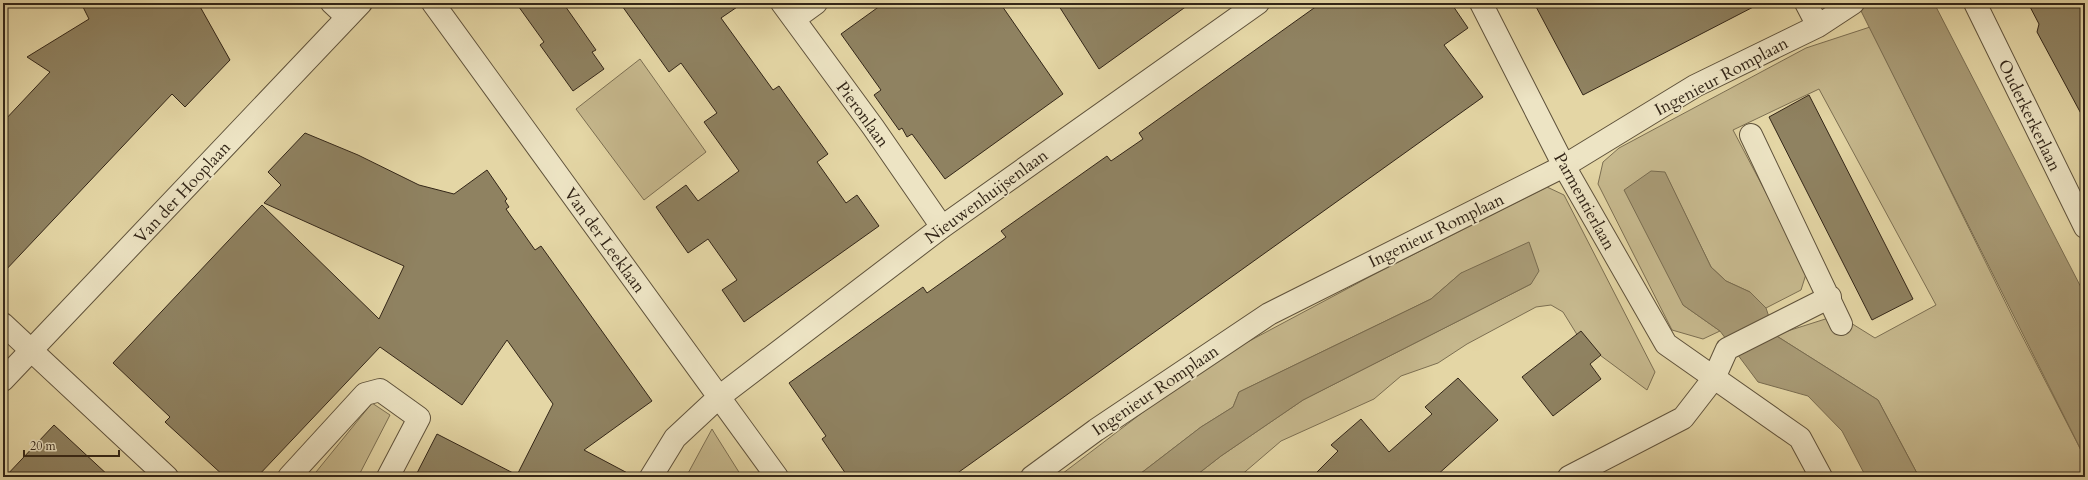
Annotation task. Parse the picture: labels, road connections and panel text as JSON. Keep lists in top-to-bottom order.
{
  "streets": {
    "street": [
      "Ingenieur Romplaan",
      "Pieronlaan",
      "Ouderkerkerlaan",
      "Van der Hooplaan",
      "Nieuwenhuijsenlaan",
      "Parmentierlaan",
      "Van der Leeklaan"
    ]
  },
  "crossings": [
    ["Ingenieur Romplaan", "Parmentierlaan"],
    ["Pieronlaan", "Nieuwenhuijsenlaan"],
    ["Nieuwenhuijsenlaan", "Van der Leeklaan"]
  ],
  "scale_bar": "20 m"
}
